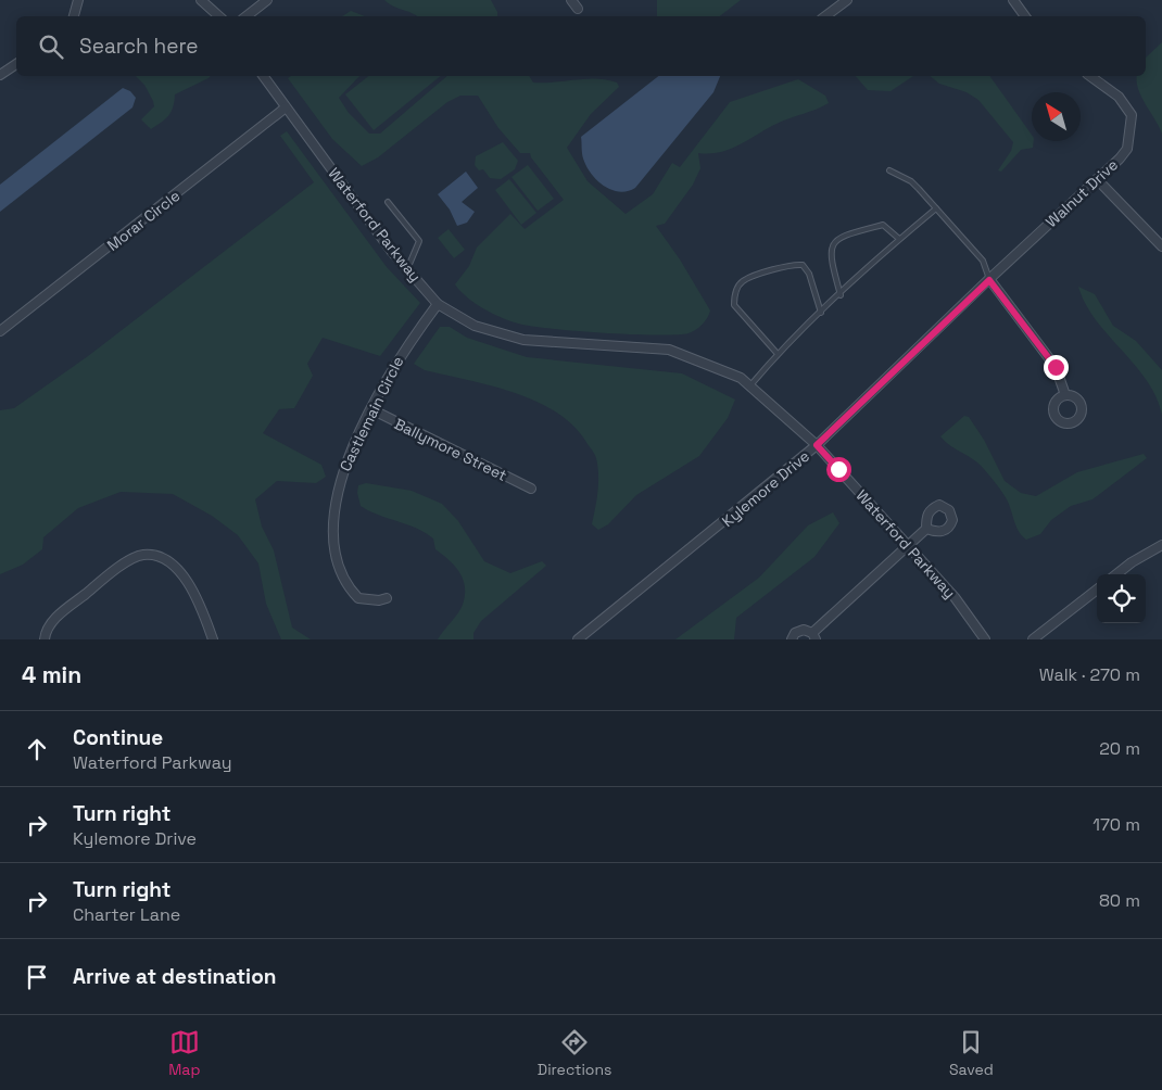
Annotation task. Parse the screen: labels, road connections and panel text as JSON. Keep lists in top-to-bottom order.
{
  "streets": {
    "street": [
      "Walnut Drive",
      "Morar Circle",
      "Waterford Parkway",
      "Castlemain Circle",
      "Ballymore Street",
      "Kylemore Drive"
    ]
  },
  "crossings": [
    ["Walnut Drive", "Kylemore Drive"],
    ["Morar Circle", "Waterford Parkway"],
    ["Waterford Parkway", "Castlemain Circle"],
    ["Waterford Parkway", "Kylemore Drive"],
    ["Castlemain Circle", "Ballymore Street"]
  ],
  "north": "top left",
  "page": {
    "search": "Search here",
    "heading": ["4 min", "Walk · 270 m"],
    "list": [
      ["Continue", "Waterford Parkway", "20 m"],
      ["Turn right", "Kylemore Drive", "170 m"],
      ["Turn right", "Charter Lane", "80 m"],
      "Arrive at destination"
    ],
    "nav": ["Map", "Directions", "Saved"]
  }
}
